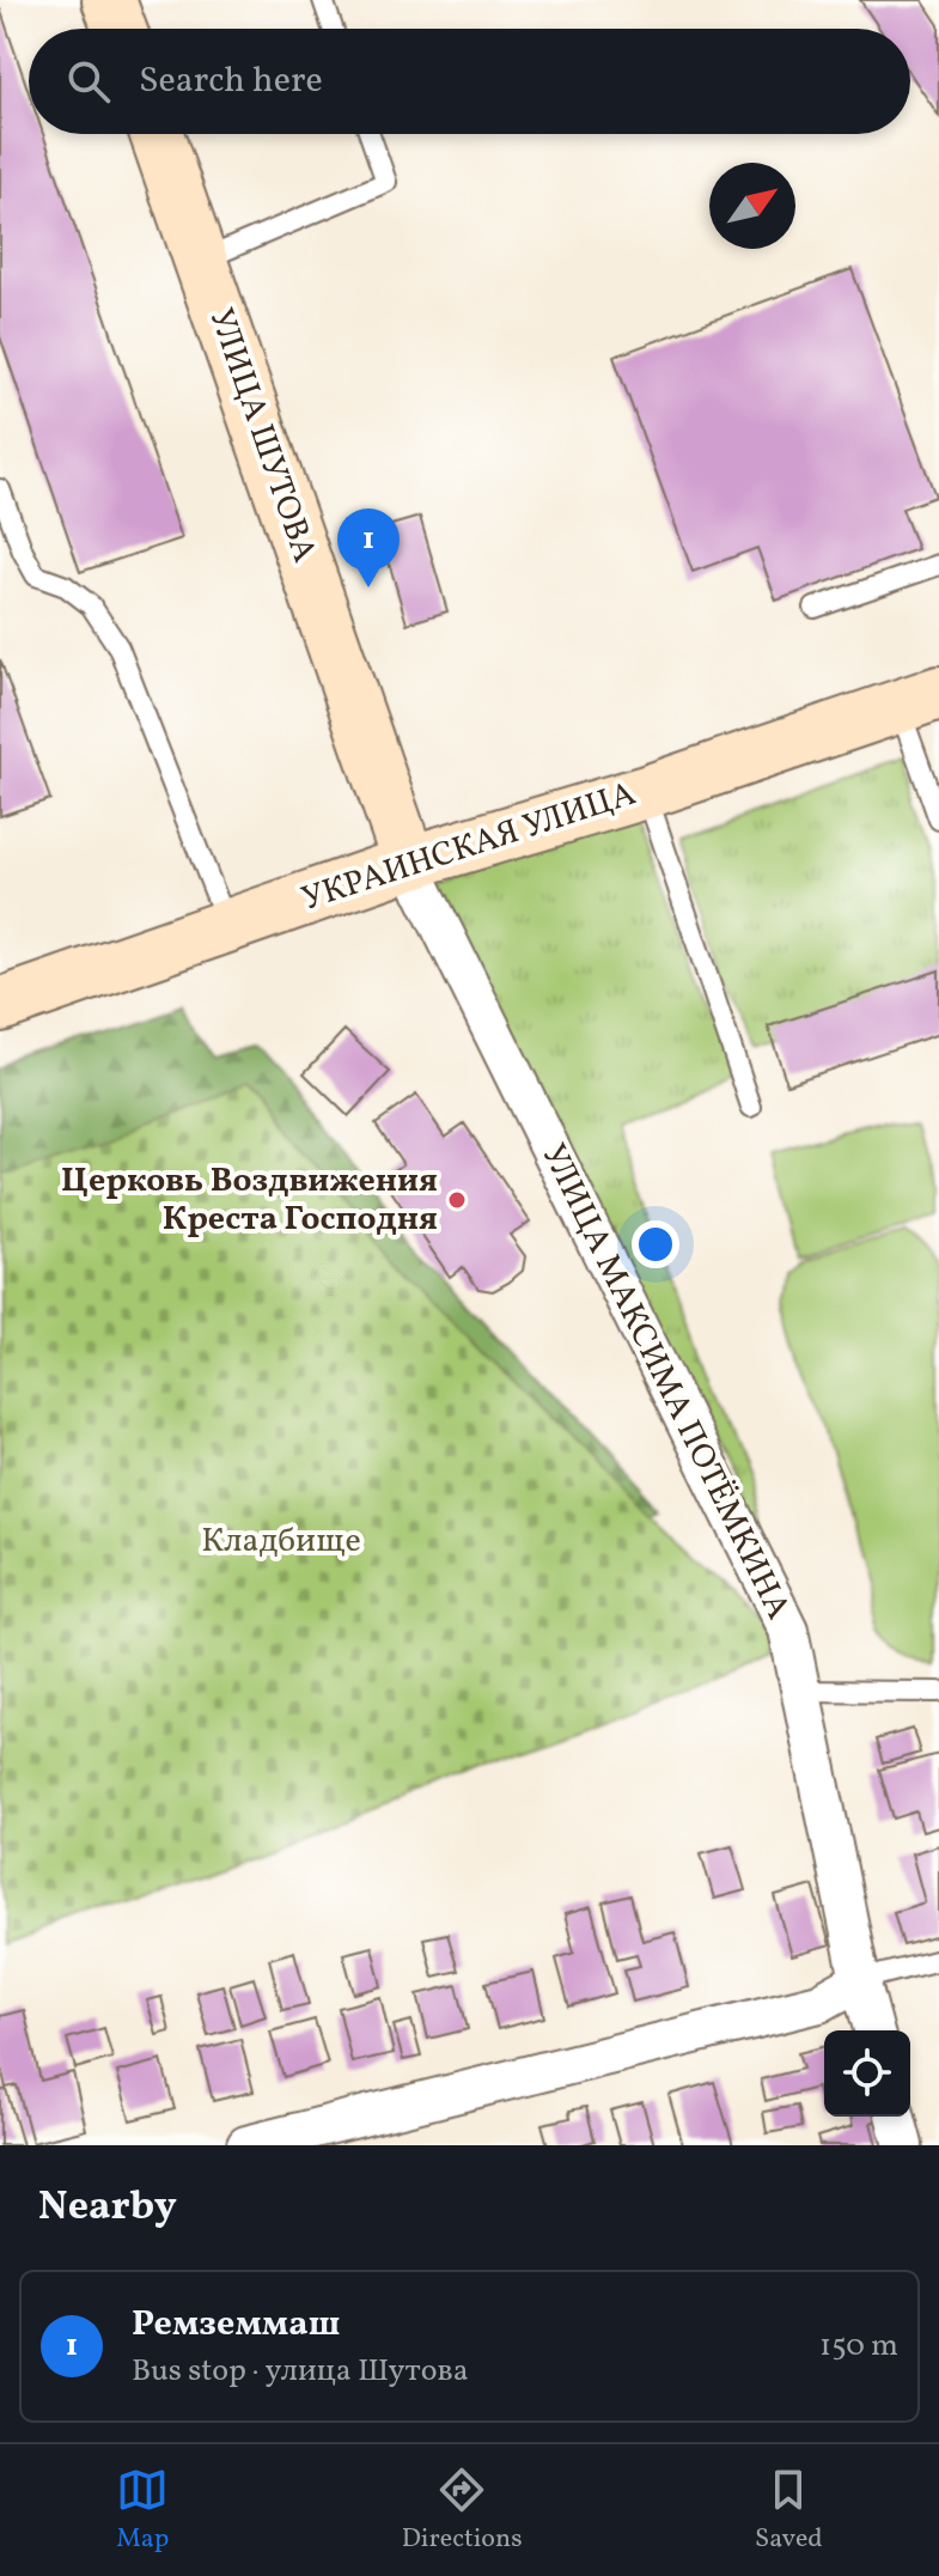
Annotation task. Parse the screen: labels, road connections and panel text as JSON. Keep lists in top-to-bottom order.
{
  "streets": {
    "street": ["УЛИЦА ШУТОВА", "УКРАИНСКАЯ УЛИЦА", "УЛИЦА МАКСИМА ПОТЁМКИНА"]
  },
  "crossings": [
    ["УЛИЦА ШУТОВА", "УКРАИНСКАЯ УЛИЦА"],
    ["УЛИЦА ШУТОВА", "УЛИЦА МАКСИМА ПОТЁМКИНА"],
    ["УКРАИНСКАЯ УЛИЦА", "УЛИЦА МАКСИМА ПОТЁМКИНА"]
  ],
  "parks": ["Кладбище"],
  "places": ["Церковь Воздвижения Креста Господня"],
  "north": "top right",
  "page": {
    "search": "Search here",
    "pins": "1",
    "heading": "Nearby",
    "list": [
      {
        "mark": "1",
        "name": "Ремземмаш",
        "note": "Bus stop · улица Шутова",
        "value": "150 m"
      }
    ],
    "nav": ["Map", "Directions", "Saved"]
  }
}
